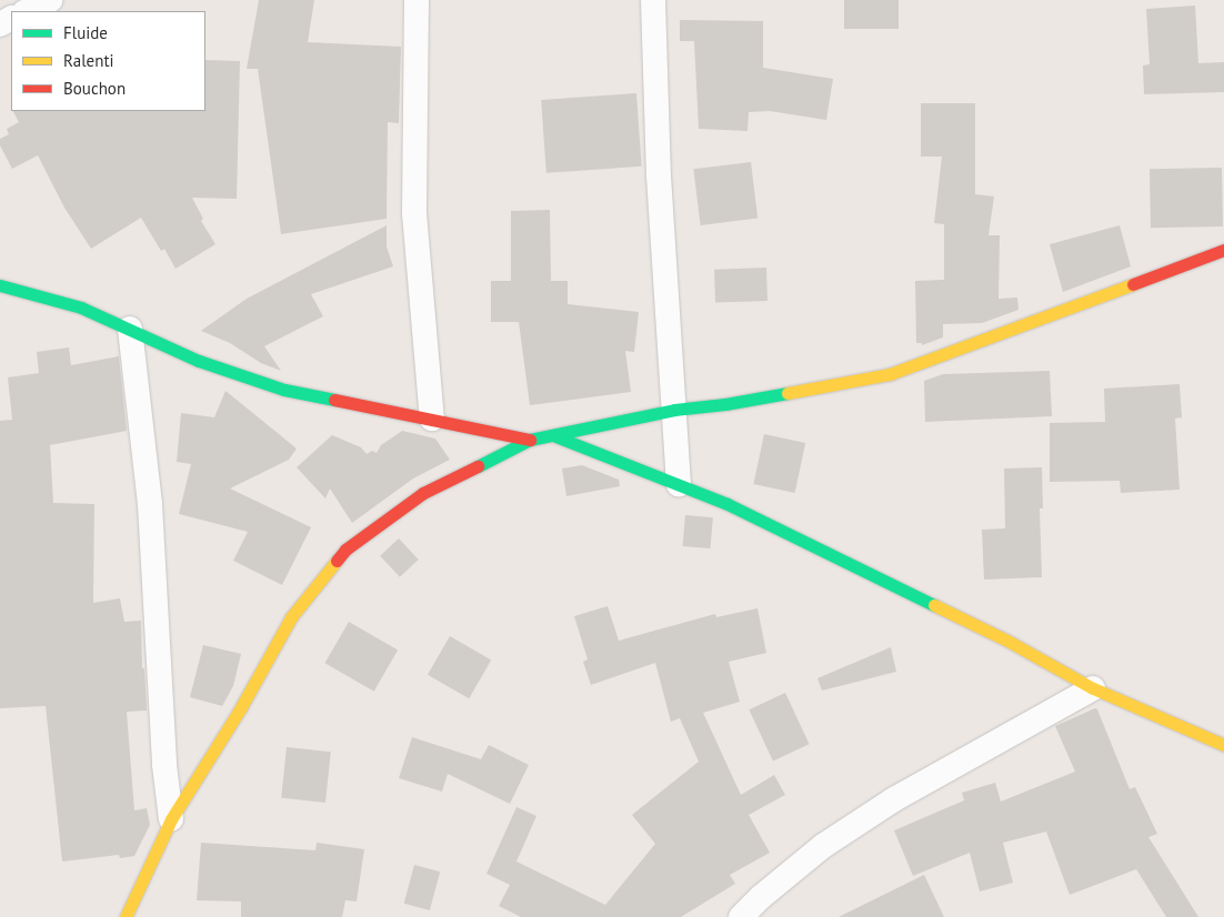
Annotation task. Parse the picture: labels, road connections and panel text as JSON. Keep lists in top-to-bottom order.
{
  "legend": ["Fluide", "Ralenti", "Bouchon"]
}
